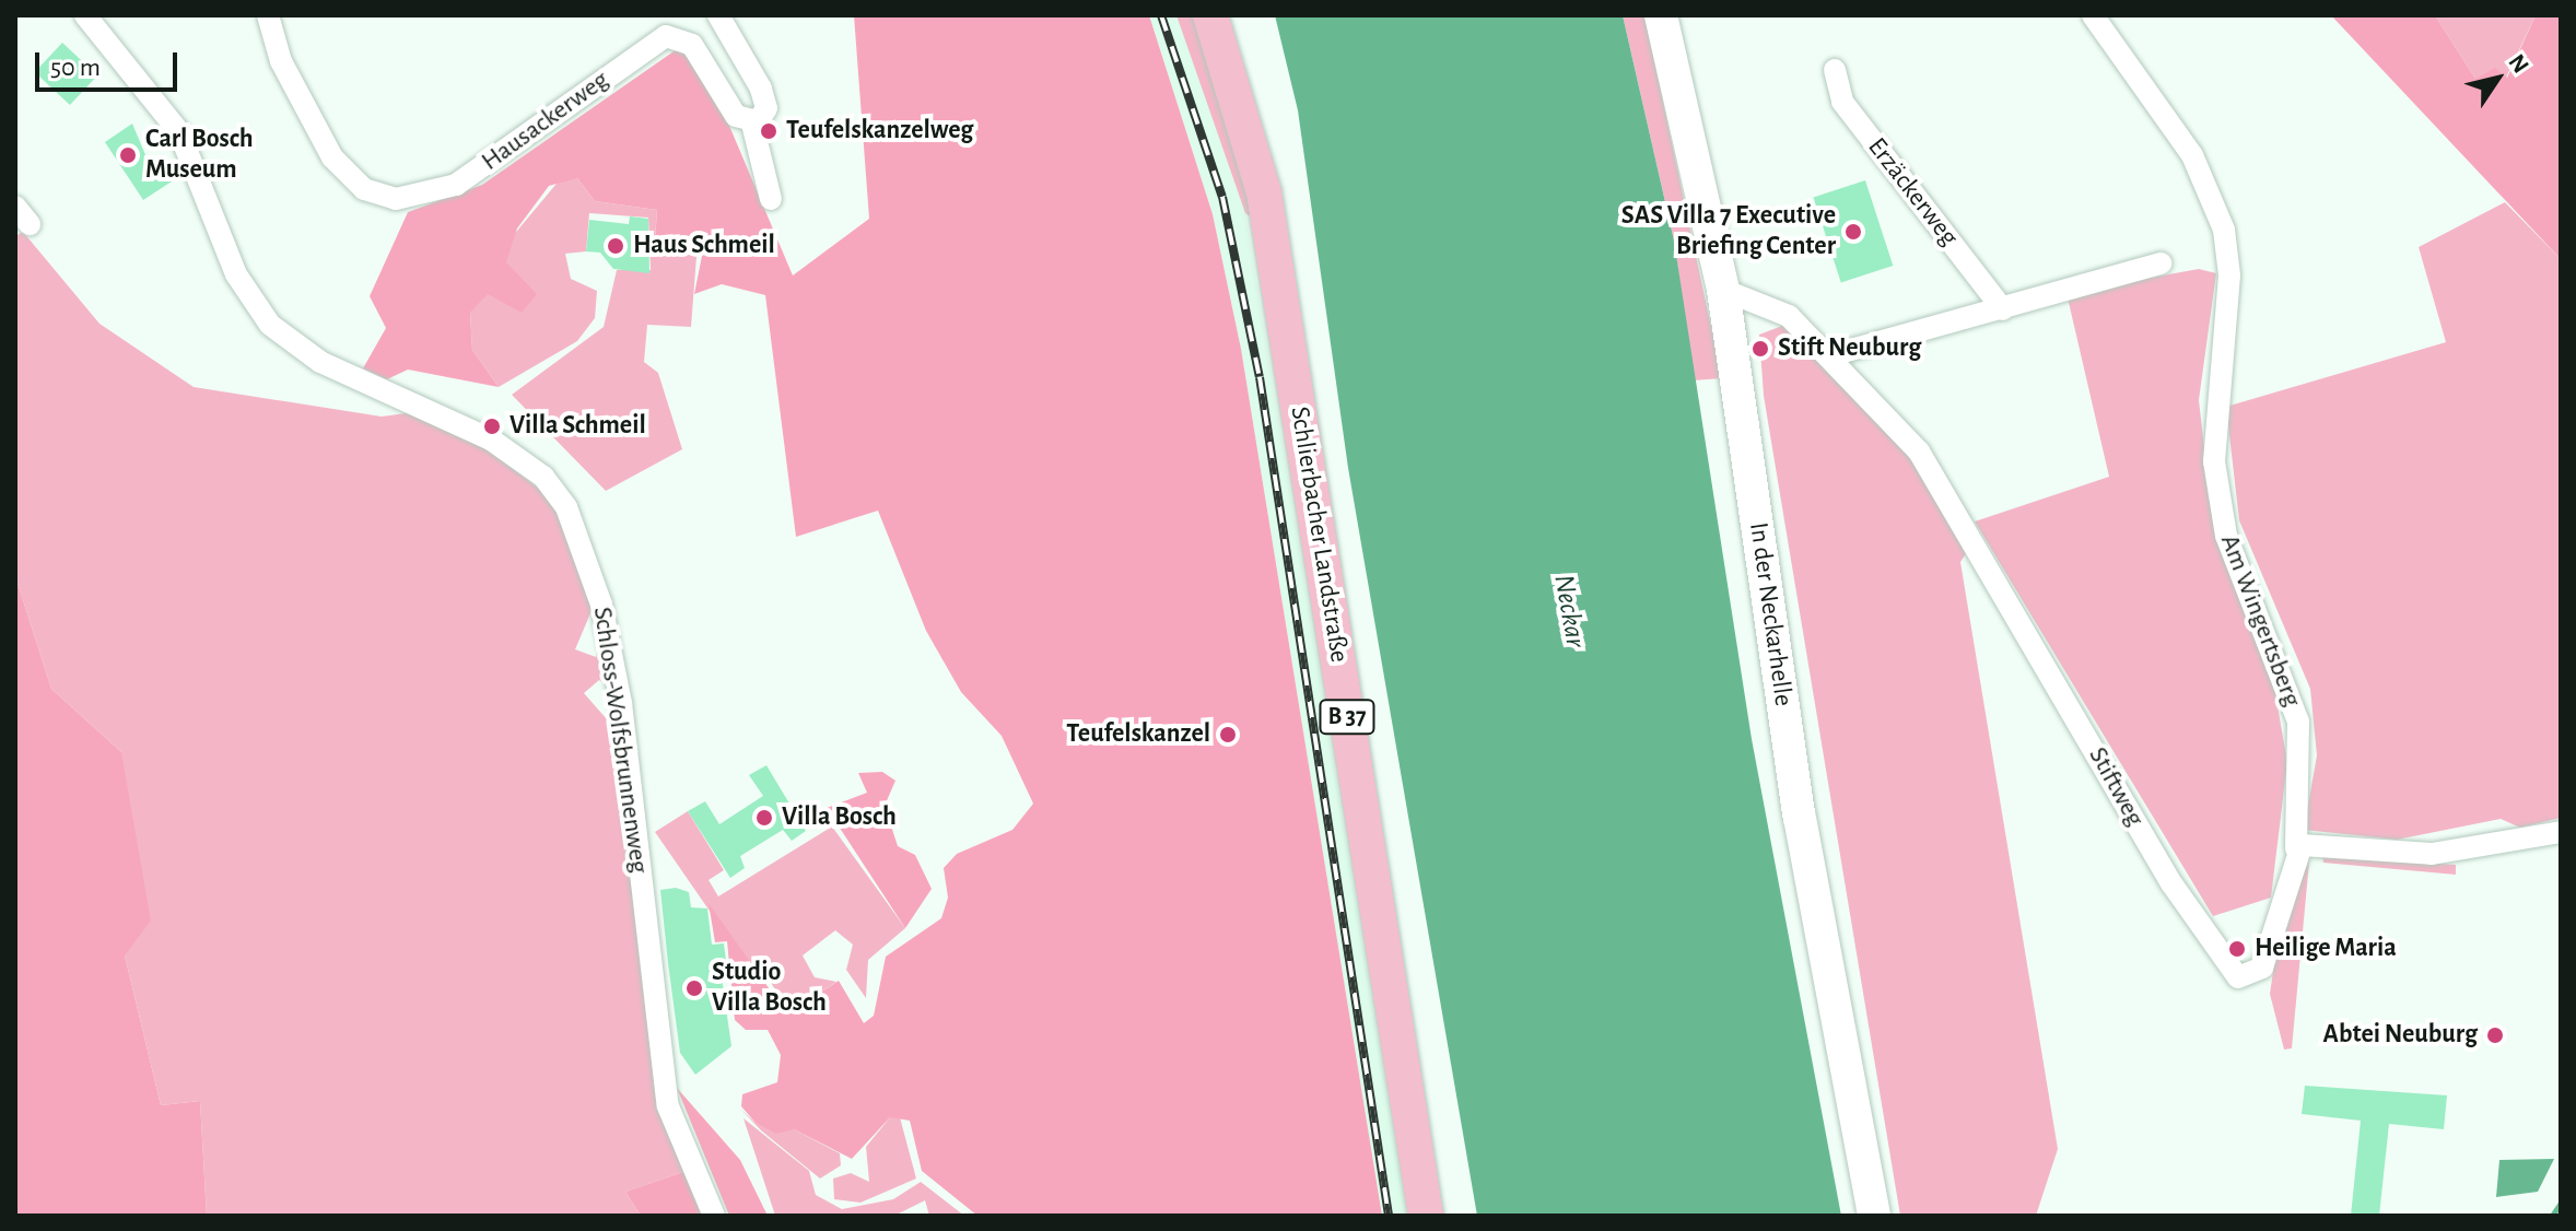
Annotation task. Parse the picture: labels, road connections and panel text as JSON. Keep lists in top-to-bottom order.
{
  "streets": {
    "main road": ["Schlierbacher Landstraße", "In der Neckarhelle", "B 37"],
    "street": [
      "Hausackerweg",
      "Erzäckerweg",
      "Am Wingertsberg",
      "Schloss-Wolfsbrunnenweg",
      "Stiftweg"
    ]
  },
  "crossings": [
    ["In der Neckarhelle", "Stiftweg"],
    ["Am Wingertsberg", "Stiftweg"]
  ],
  "water": ["Neckar"],
  "places": [
    "Teufelskanzelweg",
    "Carl Bosch Museum",
    "SAS Villa 7 Executive Briefing Center",
    "Haus Schmeil",
    "Stift Neuburg",
    "Villa Schmeil",
    "Teufelskanzel",
    "Villa Bosch",
    "Heilige Maria",
    "Studio Villa Bosch",
    "Abtei Neuburg"
  ],
  "scale_bar": "50 m",
  "north": "top right"
}
